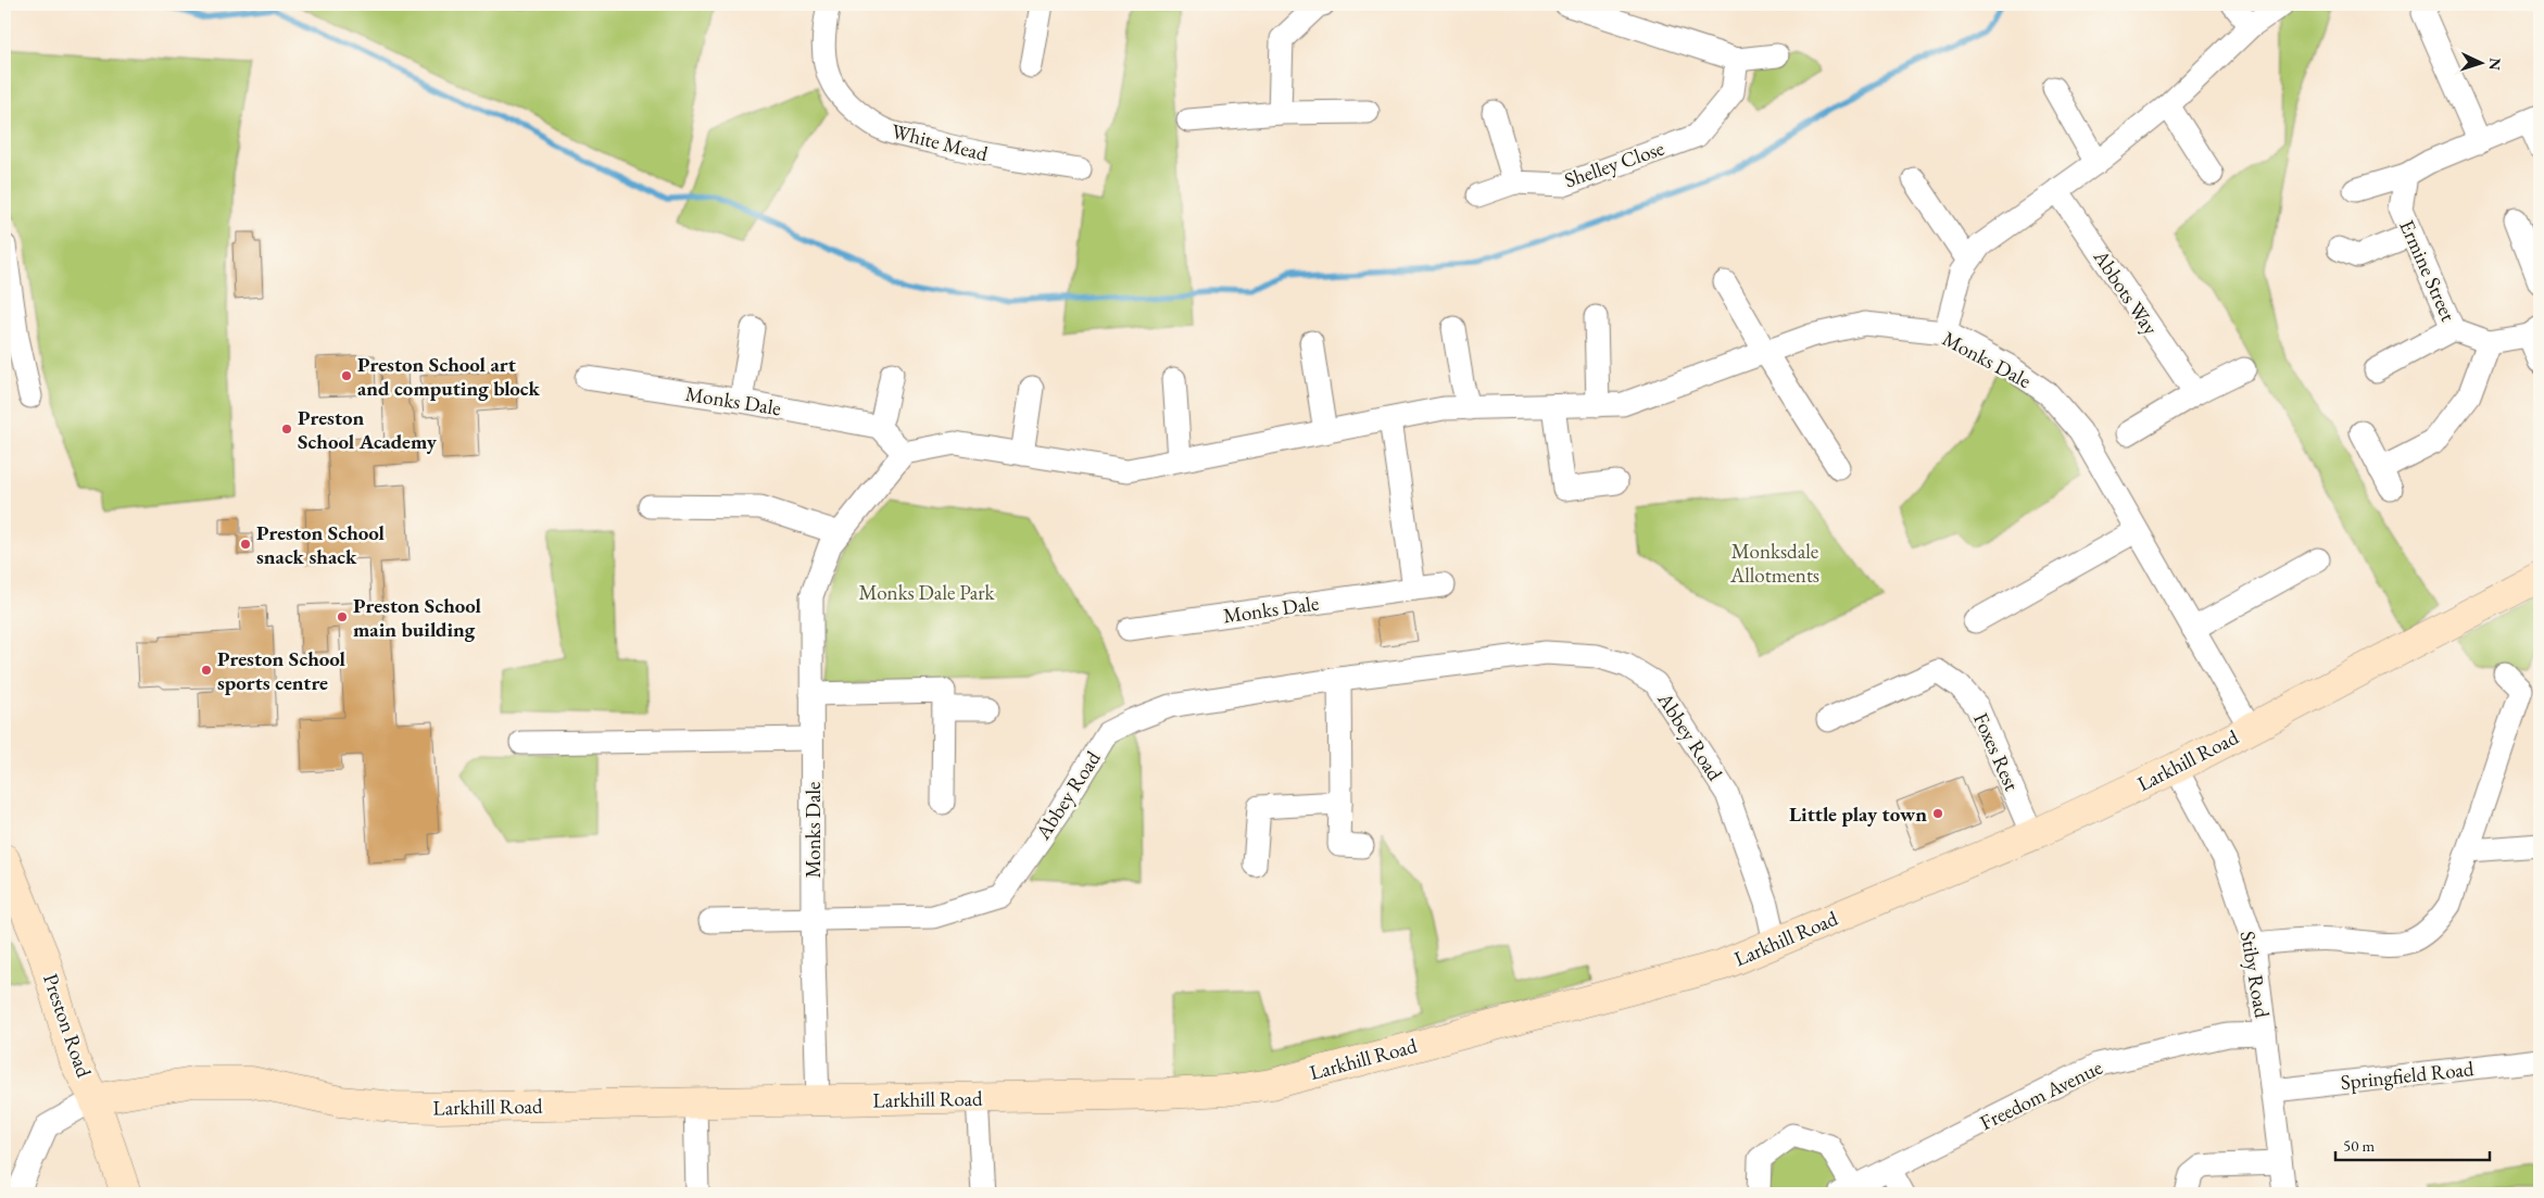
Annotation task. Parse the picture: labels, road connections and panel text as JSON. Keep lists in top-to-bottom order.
{
  "streets": {
    "street": [
      "White Mead",
      "Shelley Close",
      "Ermine Street",
      "Abbots Way",
      "Monks Dale",
      "Abbey Road",
      "Foxes Rest",
      "Larkhill Road",
      "Stiby Road",
      "Preston Road",
      "Springfield Road",
      "Freedom Avenue"
    ]
  },
  "crossings": [
    ["Monks Dale", "Abbey Road"],
    ["Monks Dale", "Larkhill Road"],
    ["Abbey Road", "Larkhill Road"],
    ["Foxes Rest", "Larkhill Road"],
    ["Larkhill Road", "Stiby Road"],
    ["Larkhill Road", "Preston Road"],
    ["Stiby Road", "Springfield Road"],
    ["Stiby Road", "Freedom Avenue"]
  ],
  "parks": ["Monksdale Allotments", "Monks Dale Park"],
  "places": [
    "Preston School art and computing block",
    "Preston School Academy",
    "Preston School snack shack",
    "Preston School main building",
    "Preston School sports centre",
    "Little play town"
  ],
  "scale_bar": "50 m",
  "north": "right"
}
